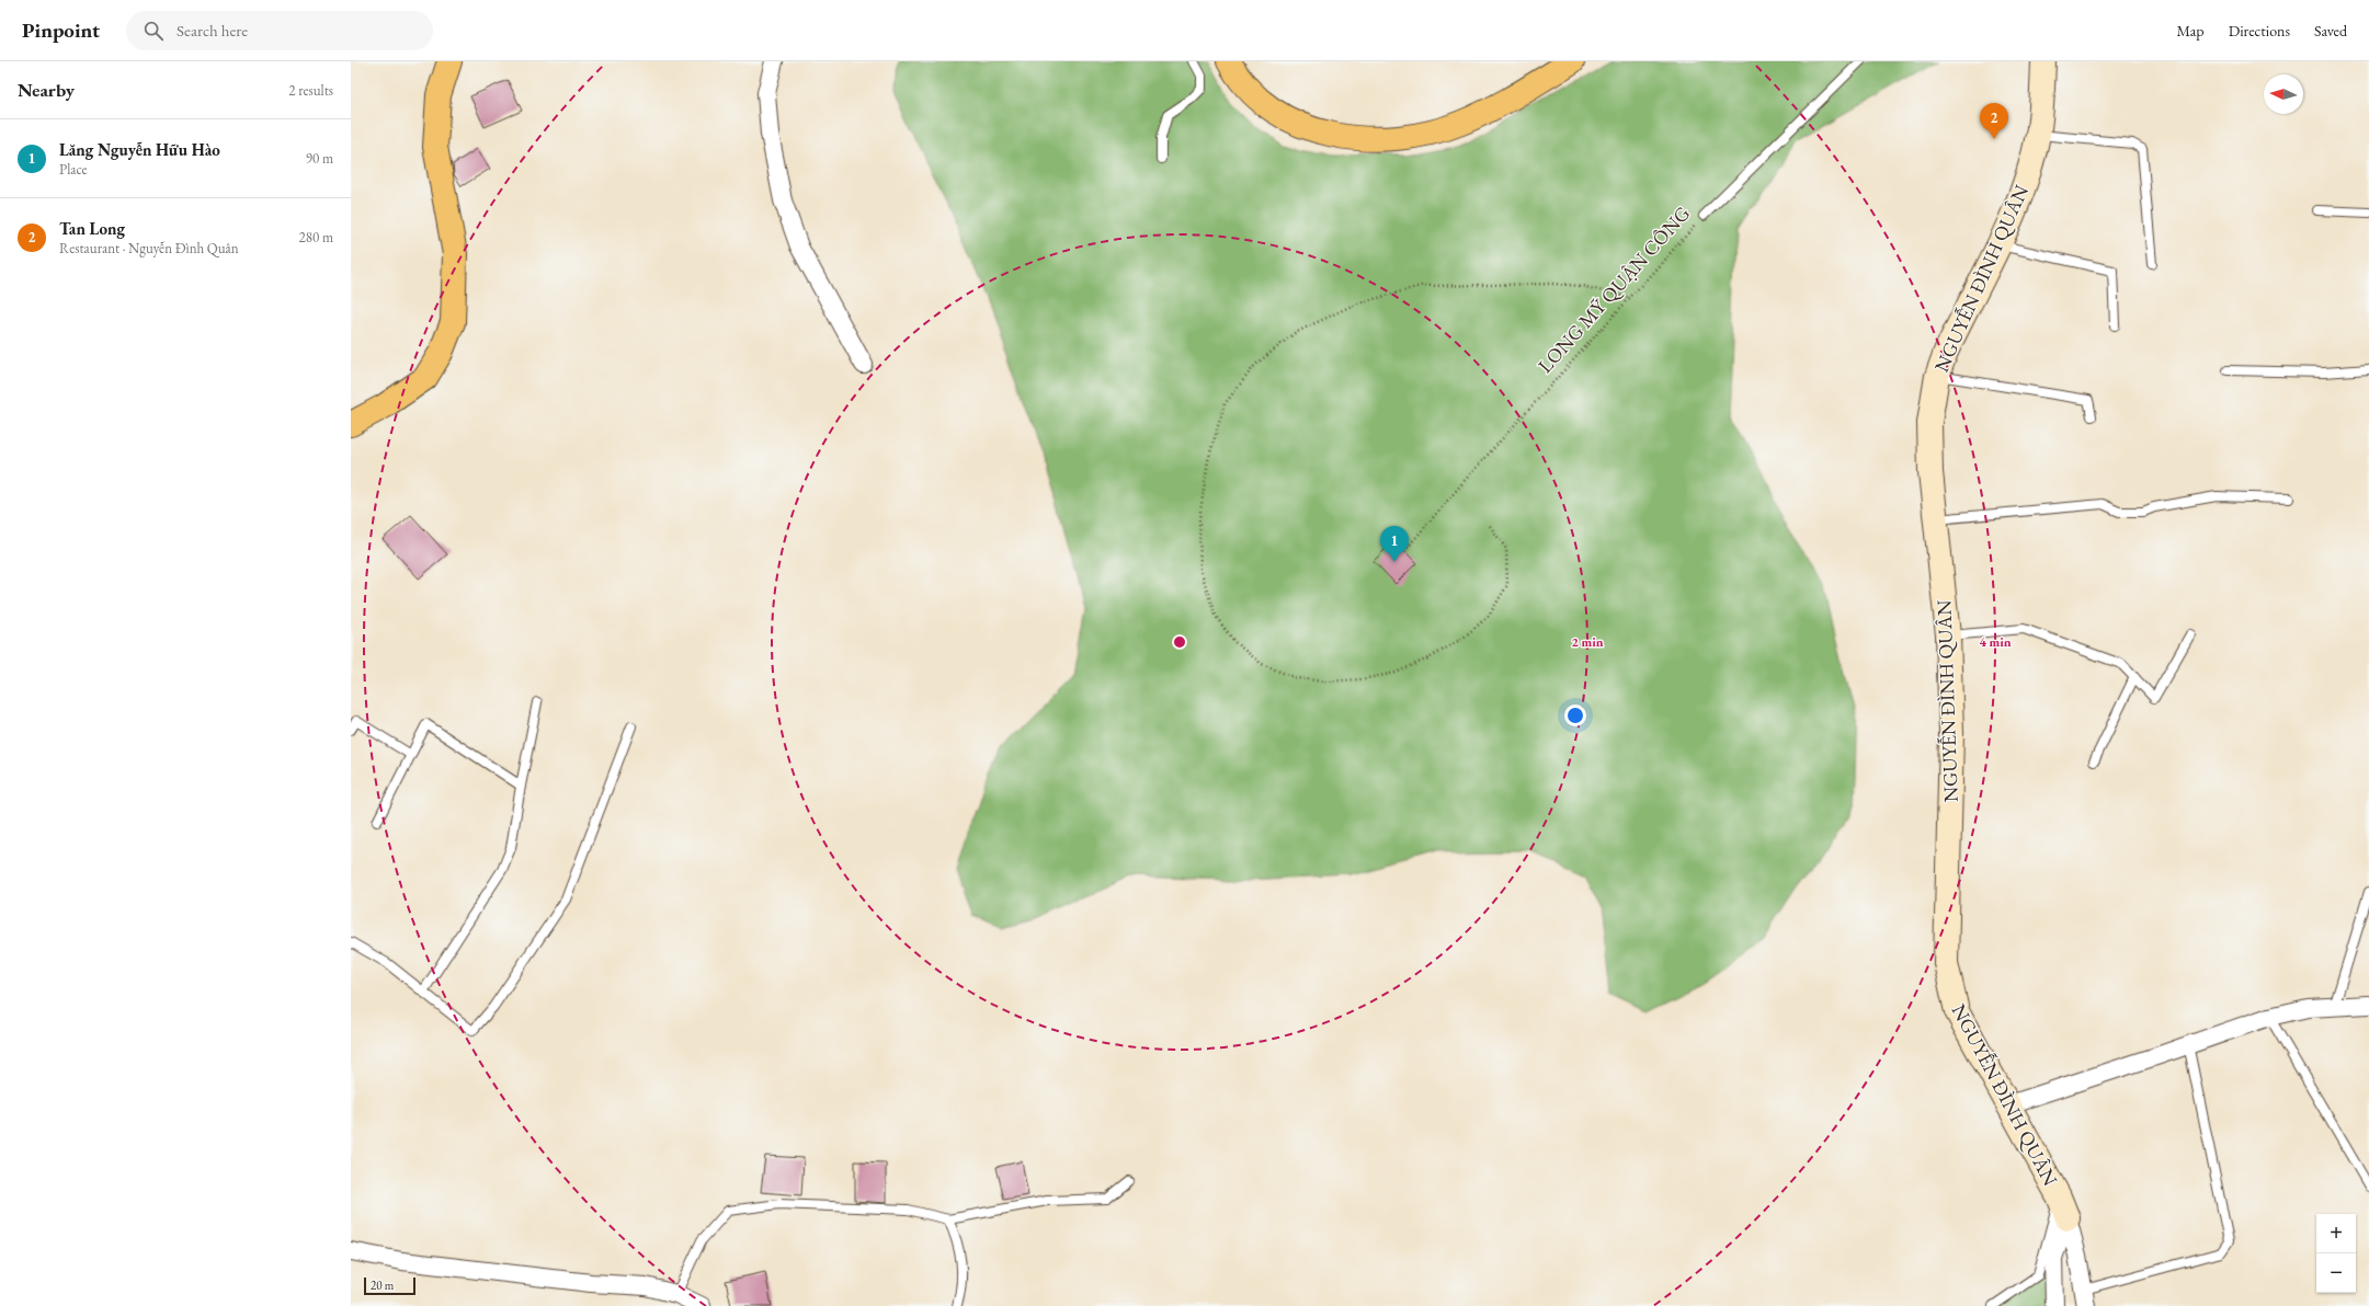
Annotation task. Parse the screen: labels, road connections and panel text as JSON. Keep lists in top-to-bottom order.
{
  "streets": {
    "street": ["NGUYỄN ĐÌNH QUÂN"],
    "lane": ["LONG MỸ QUẬN CÔNG"]
  },
  "scale_bar": "20 m",
  "north": "left",
  "page": {
    "header": "Pinpoint",
    "search": "Search here",
    "nav": ["Map", "Directions", "Saved"],
    "heading": ["Nearby", "2 results"],
    "pins": ["2", "1"],
    "list": [
      {
        "mark": "1",
        "name": "Lăng Nguyễn Hữu Hào",
        "note": "Place",
        "value": "90 m"
      },
      {
        "mark": "2",
        "name": "Tan Long",
        "note": "Restaurant · Nguyễn Đình Quân",
        "value": "280 m"
      }
    ],
    "map_buttons": ["+", "−"],
    "scale": "20 m"
  },
  "rings": ["2 min", "4 min"]
}
